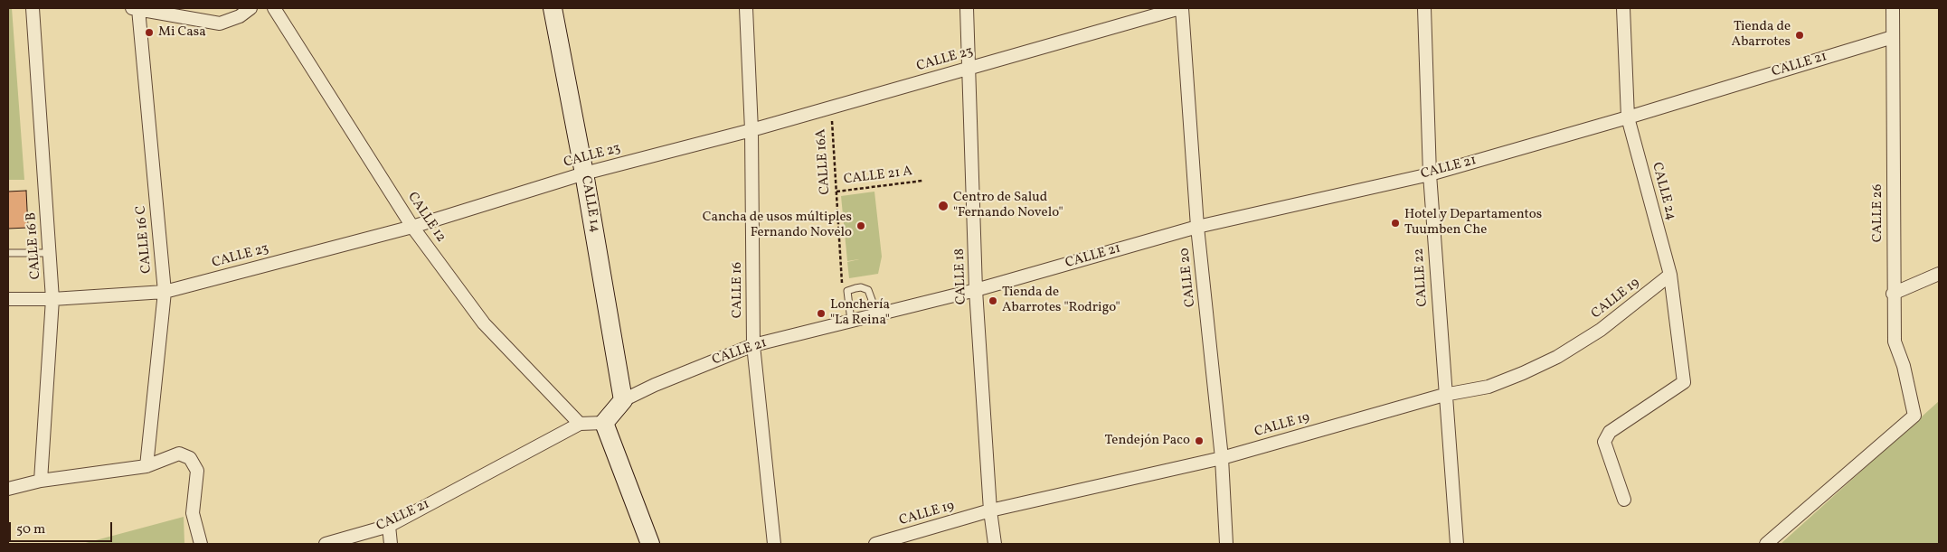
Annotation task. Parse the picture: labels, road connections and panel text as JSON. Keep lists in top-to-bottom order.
{
  "streets": {
    "street": [
      "CALLE 23",
      "CALLE 21",
      "CALLE 24",
      "CALLE 14",
      "CALLE 26",
      "CALLE 12",
      "CALLE 16 C",
      "CALLE 16 B",
      "CALLE 18",
      "CALLE 20",
      "CALLE 22",
      "CALLE 16",
      "CALLE 19"
    ],
    "path": ["CALLE 16A", "CALLE 21 A"]
  },
  "crossings": [
    ["CALLE 23", "CALLE 16A"],
    ["CALLE 23", "CALLE 14"],
    ["CALLE 23", "CALLE 12"],
    ["CALLE 23", "CALLE 16 C"],
    ["CALLE 23", "CALLE 16 B"],
    ["CALLE 23", "CALLE 18"],
    ["CALLE 23", "CALLE 20"],
    ["CALLE 23", "CALLE 16"],
    ["CALLE 21", "CALLE 24"],
    ["CALLE 21", "CALLE 14"],
    ["CALLE 21", "CALLE 26"],
    ["CALLE 21", "CALLE 12"],
    ["CALLE 21", "CALLE 18"],
    ["CALLE 21", "CALLE 20"],
    ["CALLE 21", "CALLE 22"],
    ["CALLE 21", "CALLE 16"],
    ["CALLE 16A", "CALLE 21 A"],
    ["CALLE 24", "CALLE 19"],
    ["CALLE 18", "CALLE 19"],
    ["CALLE 20", "CALLE 19"],
    ["CALLE 22", "CALLE 19"]
  ],
  "places": [
    "Mi Casa",
    "Tienda de Abarrotes",
    "Centro de Salud \"Fernando Novelo\"",
    "Hotel y Departamentos Tuumben Che",
    "Cancha de usos múltiples Fernando Novelo",
    "Tienda de Abarrotes \"Rodrigo\"",
    "Lonchería \"La Reina\"",
    "Tendejón Paco"
  ],
  "scale_bar": "50 m"
}
